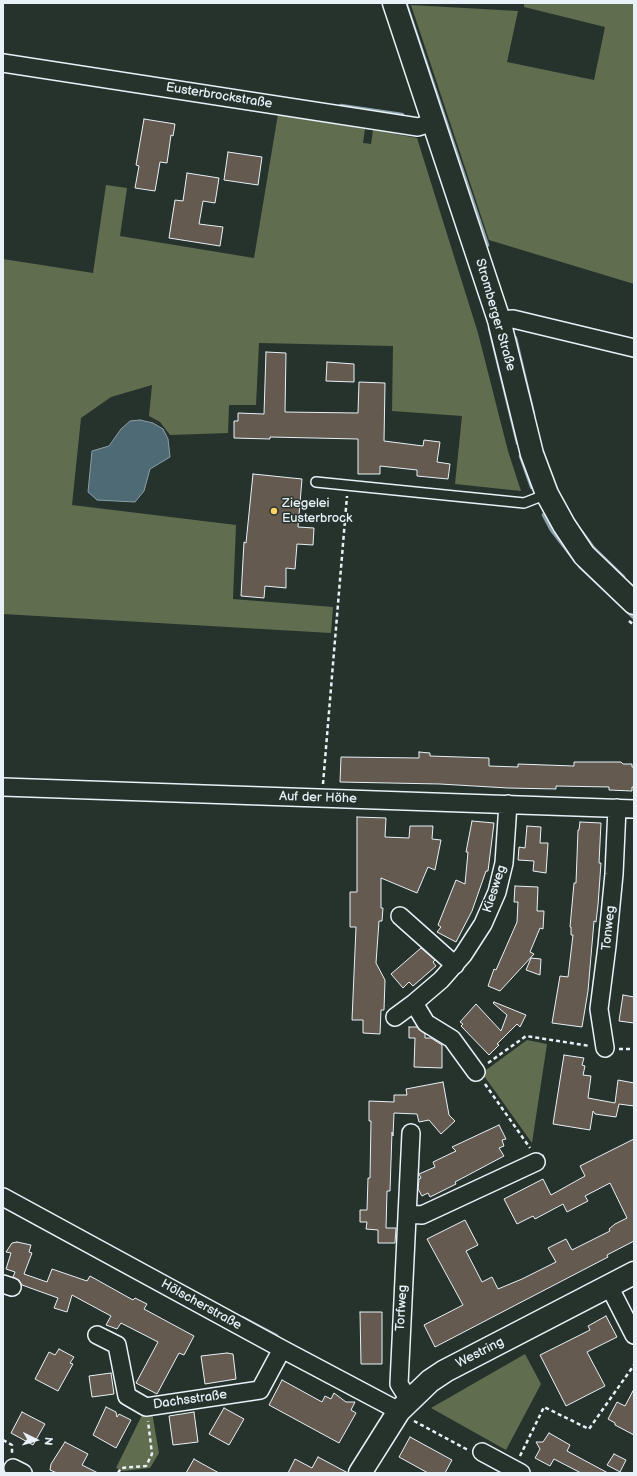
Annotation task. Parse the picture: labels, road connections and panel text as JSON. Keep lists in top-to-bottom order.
{
  "streets": {
    "main road": ["Stromberger Straße", "Westring"],
    "street": [
      "Eusterbrockstraße",
      "Auf der Höhe",
      "Kiesweg",
      "Tonweg",
      "Hölscherstraße",
      "Torfweg",
      "Dachsstraße"
    ]
  },
  "crossings": [
    ["Eusterbrockstraße", "Stromberger Straße"],
    ["Auf der Höhe", "Kiesweg"],
    ["Auf der Höhe", "Tonweg"],
    ["Hölscherstraße", "Torfweg"],
    ["Hölscherstraße", "Westring"],
    ["Hölscherstraße", "Dachsstraße"],
    ["Torfweg", "Westring"]
  ],
  "places": ["Ziegelei Eusterbrock"],
  "north": "right"
}
